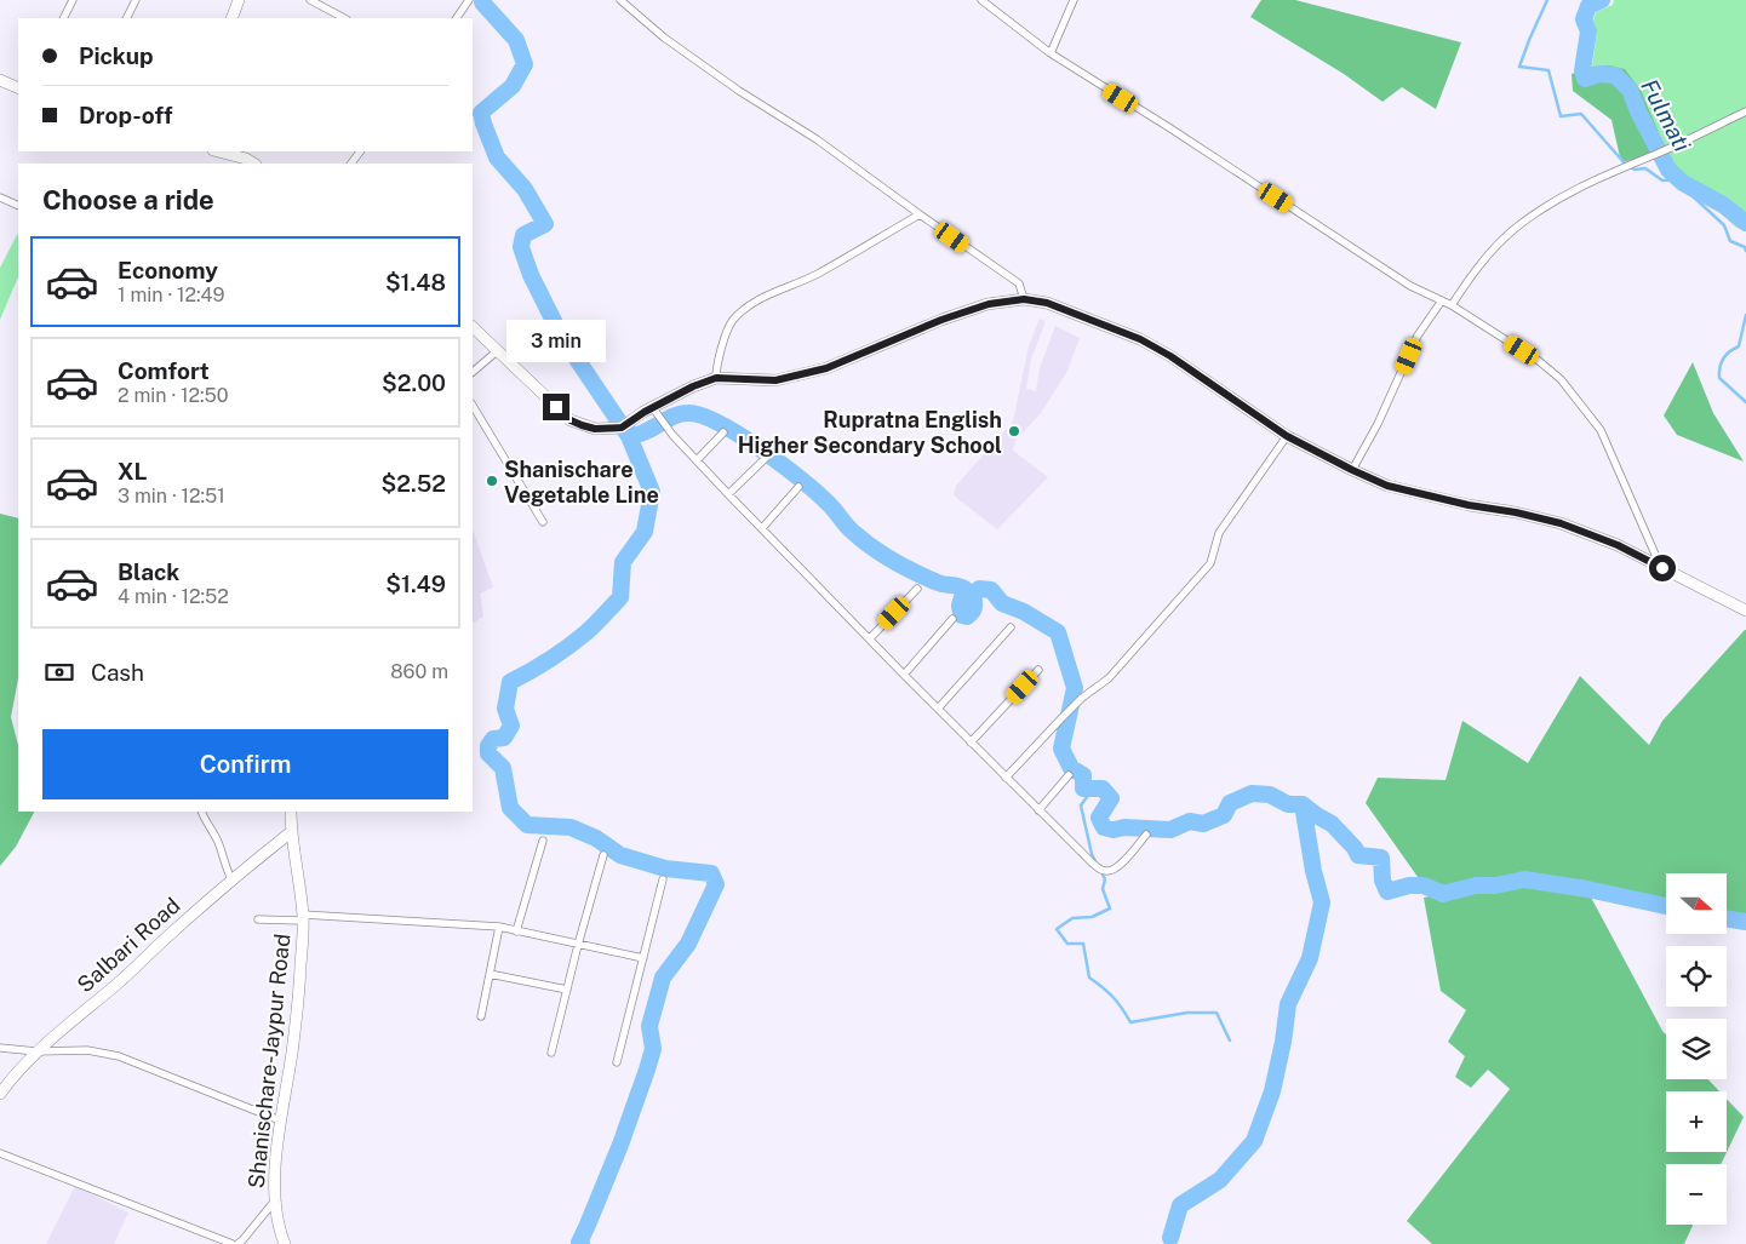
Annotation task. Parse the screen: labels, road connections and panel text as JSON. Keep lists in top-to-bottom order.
{
  "streets": {
    "street": ["Salbari Road", "Shanischare-Jaypur Road"]
  },
  "crossings": [
    ["Salbari Road", "Shanischare-Jaypur Road"]
  ],
  "water": ["Fulmati"],
  "places": ["Rupratna English Higher Secondary School", "Shanischare Vegetable Line"],
  "north": "right",
  "page": {
    "banner": ["Pickup", "Drop-off"],
    "heading": "Choose a ride",
    "list": [
      {
        "name": "Economy",
        "note": "1 min · 12:49",
        "value": "$1.48"
      },
      {
        "name": "Comfort",
        "note": "2 min · 12:50",
        "value": "$2.00"
      },
      {
        "name": "XL",
        "note": "3 min · 12:51",
        "value": "$2.52"
      },
      {
        "name": "Black",
        "note": "4 min · 12:52",
        "value": "$1.49"
      }
    ],
    "bubble": "3 min",
    "pay": ["Cash", "860 m"],
    "buttons": "Confirm",
    "map_buttons": ["+", "−"]
  }
}
